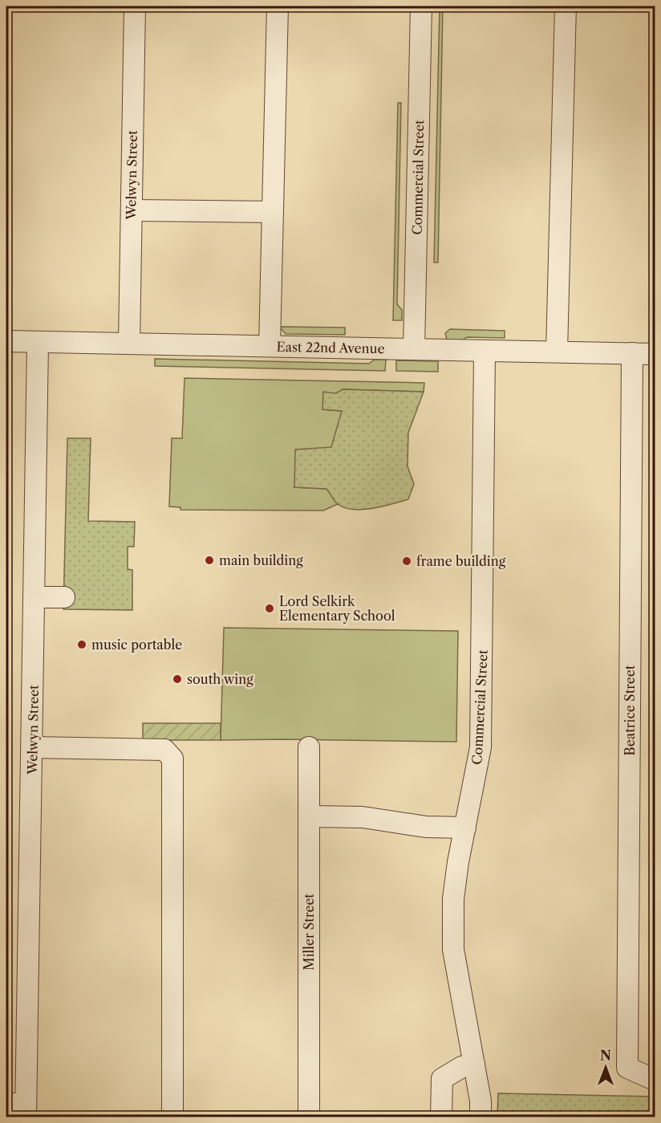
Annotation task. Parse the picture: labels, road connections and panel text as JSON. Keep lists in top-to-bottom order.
{
  "streets": {
    "street": [
      "Welwyn Street",
      "Commercial Street",
      "East 22nd Avenue",
      "Beatrice Street",
      "Miller Street"
    ]
  },
  "crossings": [
    ["Welwyn Street", "East 22nd Avenue"],
    ["Commercial Street", "East 22nd Avenue"],
    ["East 22nd Avenue", "Beatrice Street"]
  ],
  "places": [
    "main building",
    "frame building",
    "Lord Selkirk Elementary School",
    "music portable",
    "south wing"
  ],
  "north": "top"
}
